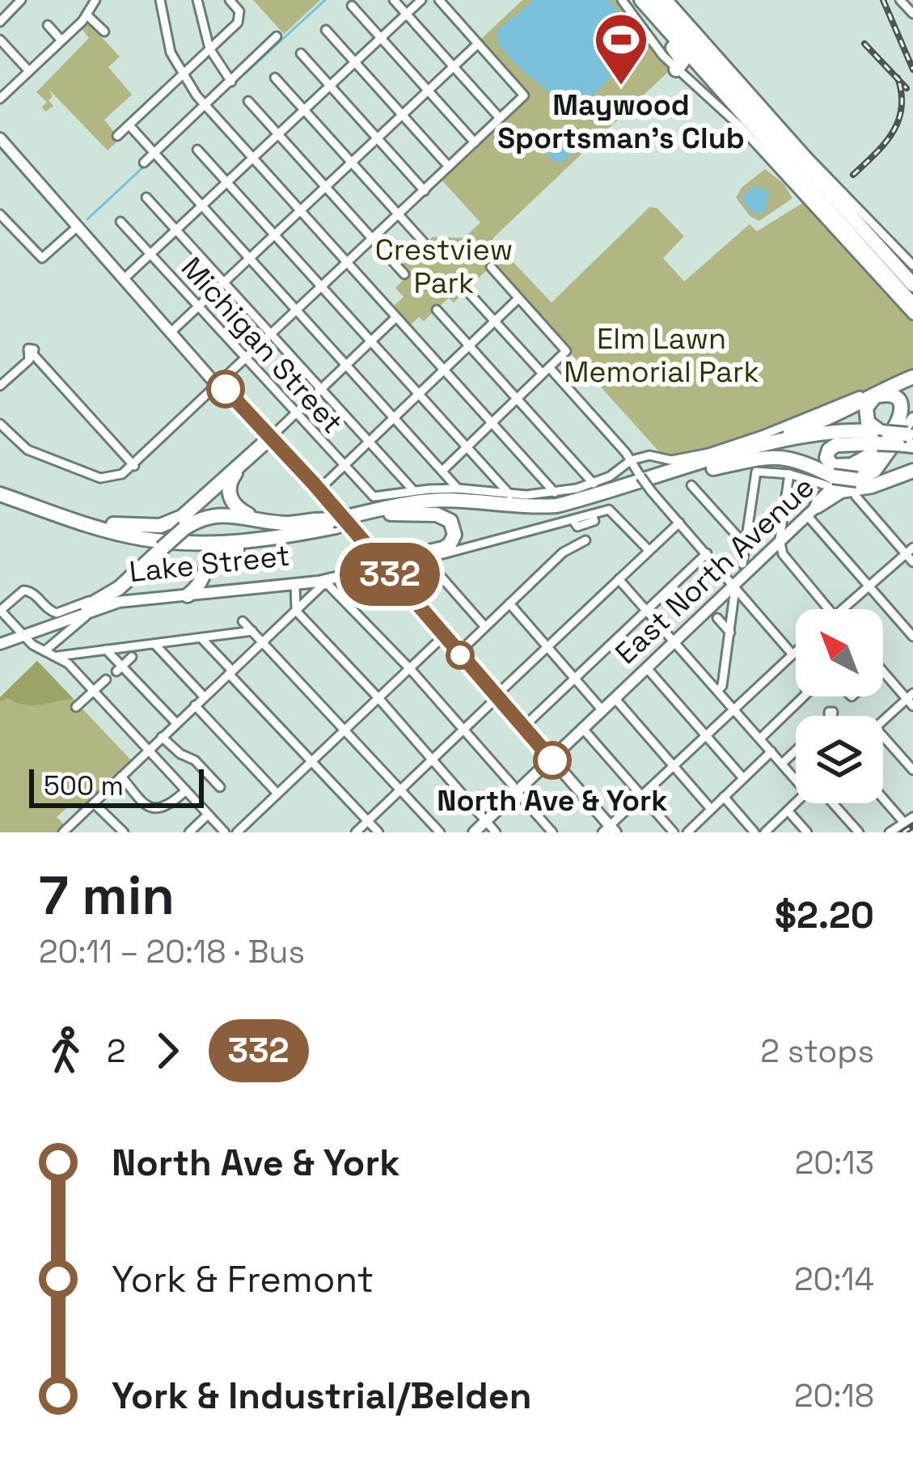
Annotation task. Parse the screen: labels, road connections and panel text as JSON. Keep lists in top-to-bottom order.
{
  "streets": {
    "main road": ["Lake Street", "East North Avenue"],
    "street": ["Michigan Street"]
  },
  "parks": ["Crestview Park", "Elm Lawn Memorial Park"],
  "places": {
    "sports": ["Maywood Sportsman's Club"],
    "other": ["North Ave & York"]
  },
  "lines": ["bus line 332"],
  "scale_bar": "500 m",
  "north": "top left",
  "page": {
    "on_map": "332",
    "scale": "500 m",
    "heading": ["7 min", "20:11 – 20:18 · Bus", "$2.20"],
    "legs": ["2", "332", "2 stops"],
    "list": [
      {
        "name": "North Ave & York",
        "value": "20:13"
      },
      {
        "name": "York & Fremont",
        "value": "20:14"
      },
      {
        "name": "York & Industrial/Belden",
        "value": "20:18"
      }
    ]
  }
}
